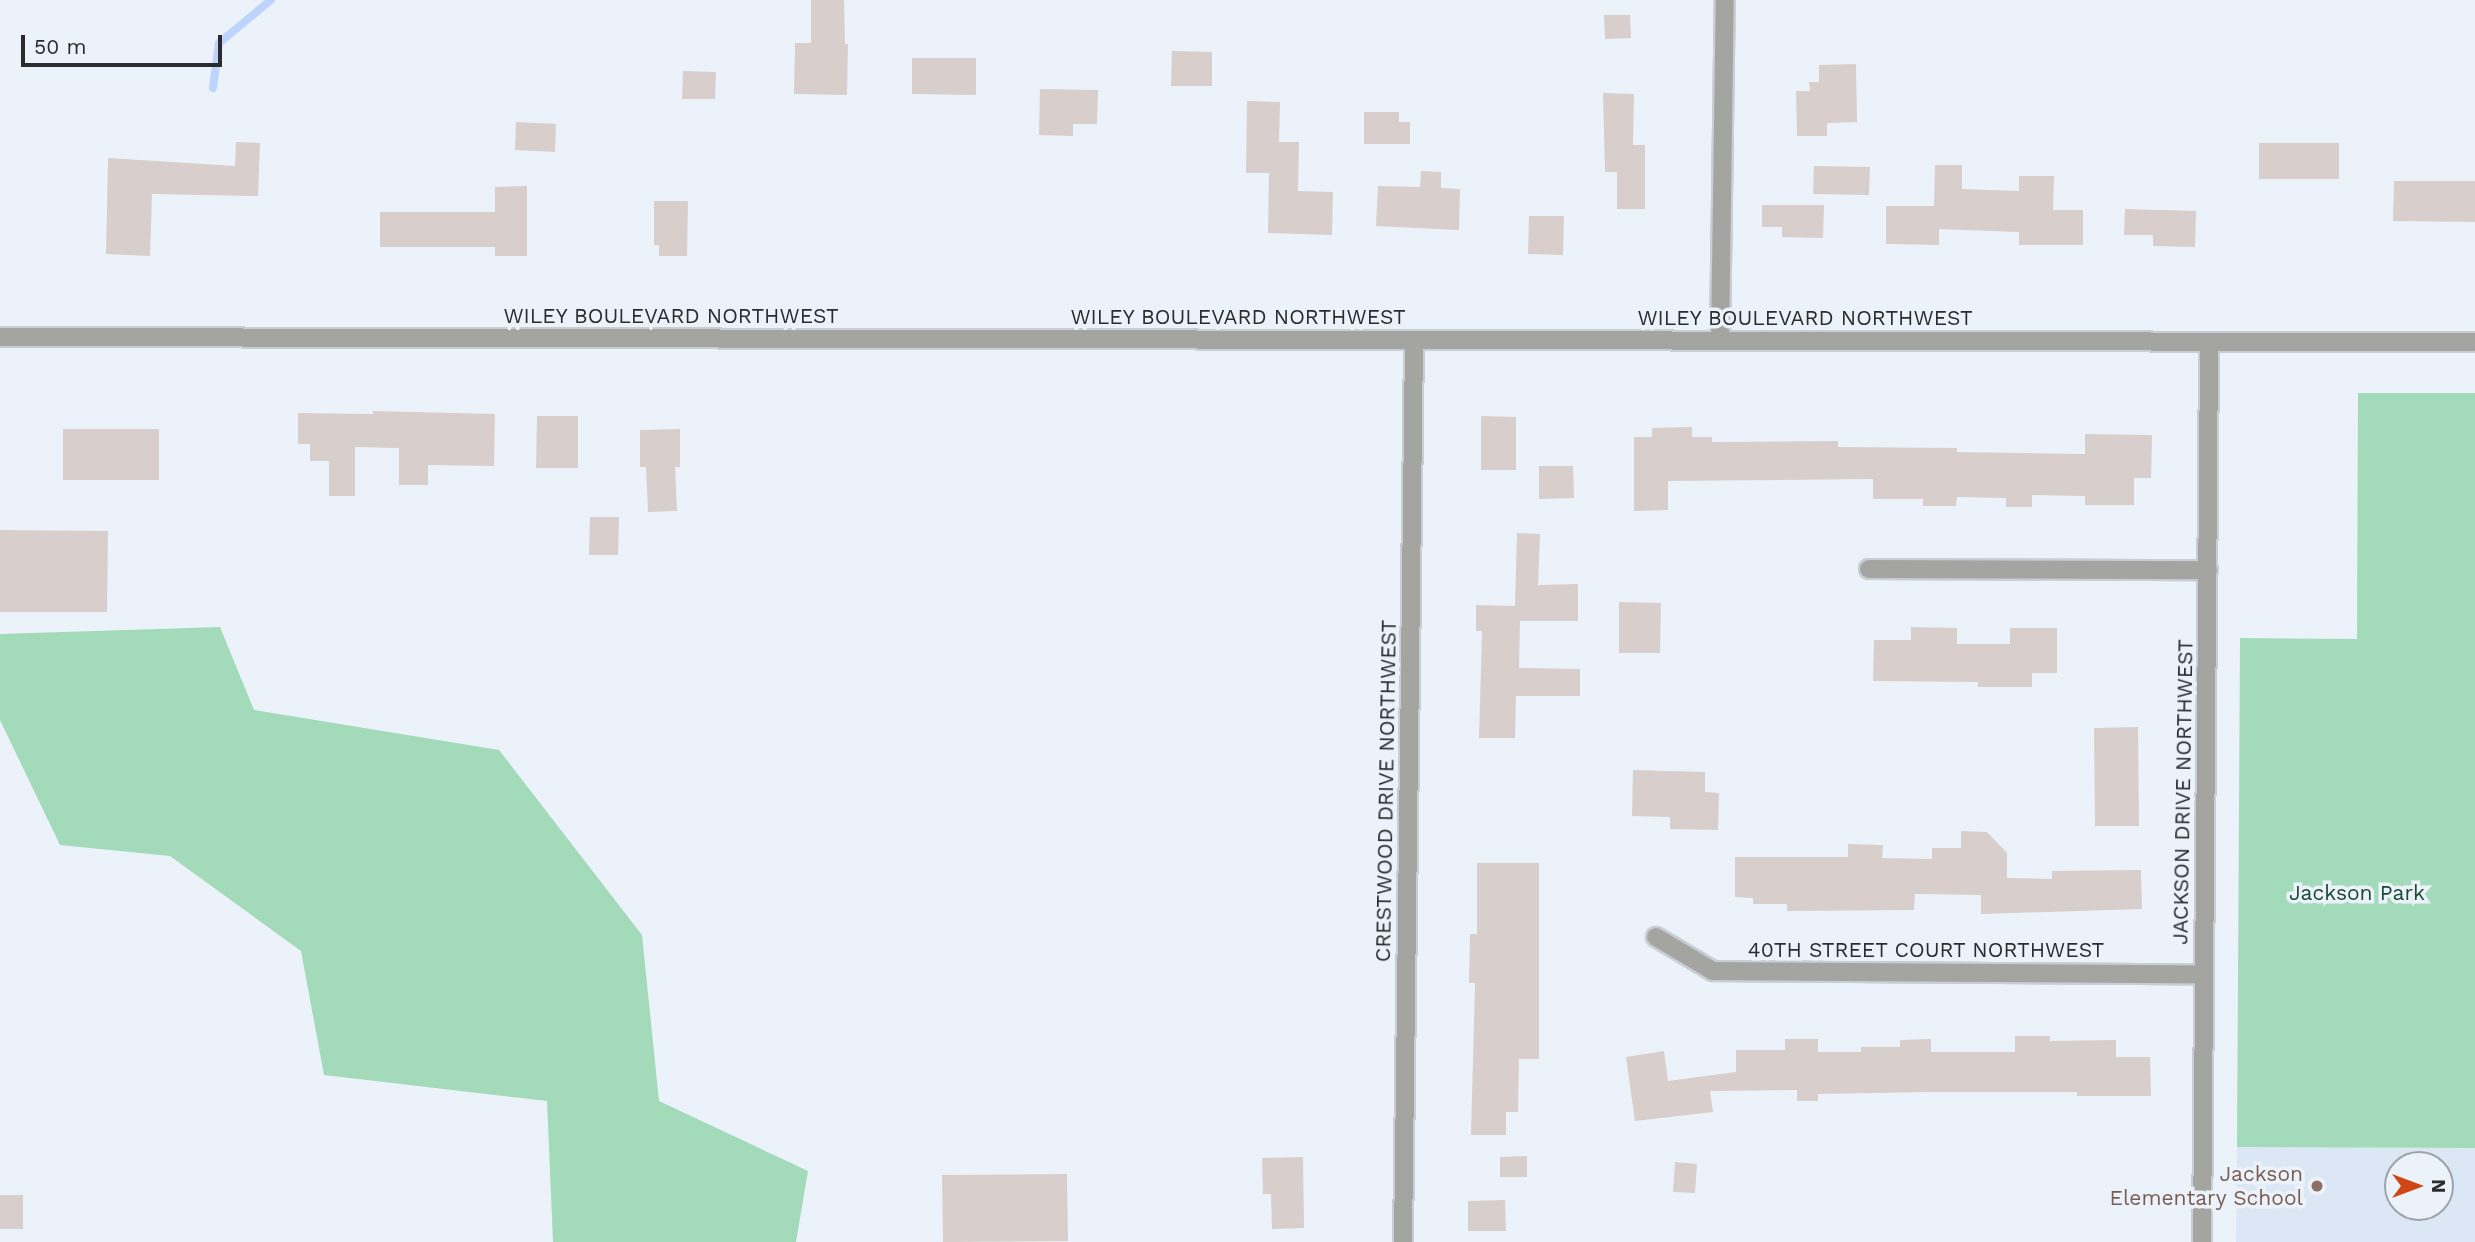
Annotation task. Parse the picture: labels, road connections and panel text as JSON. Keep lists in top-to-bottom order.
{
  "streets": {
    "street": [
      "WILEY BOULEVARD NORTHWEST",
      "CRESTWOOD DRIVE NORTHWEST",
      "JACKSON DRIVE NORTHWEST",
      "40TH STREET COURT NORTHWEST"
    ]
  },
  "crossings": [
    ["WILEY BOULEVARD NORTHWEST", "CRESTWOOD DRIVE NORTHWEST"],
    ["WILEY BOULEVARD NORTHWEST", "JACKSON DRIVE NORTHWEST"],
    ["JACKSON DRIVE NORTHWEST", "40TH STREET COURT NORTHWEST"]
  ],
  "parks": ["Jackson Park"],
  "places": ["Jackson Elementary School"],
  "scale_bar": "50 m",
  "north": "right"
}
